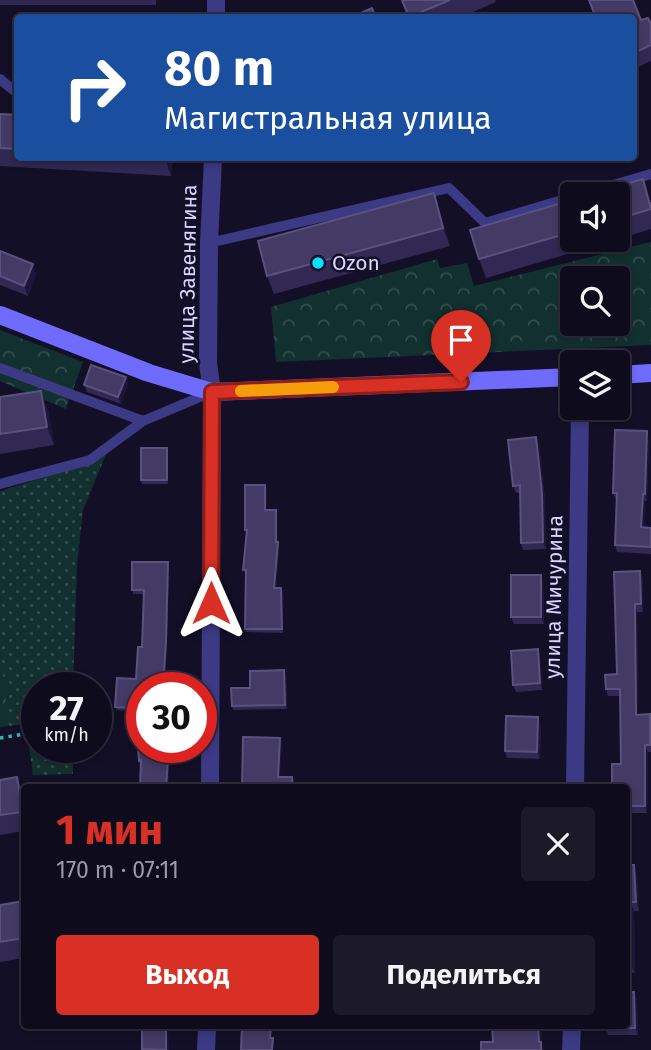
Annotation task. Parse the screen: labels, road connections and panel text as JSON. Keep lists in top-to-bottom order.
{
  "streets": {
    "street": ["улица Завенягина", "улица Мичурина"]
  },
  "places": ["Ozon"],
  "page": {
    "turn": ["80 m", "Магистральная улица"],
    "speed": "27 km/h",
    "limit": "30",
    "heading": ["1 мин", "170 m · 07:11"],
    "buttons": ["Выход", "Поделиться"]
  }
}
